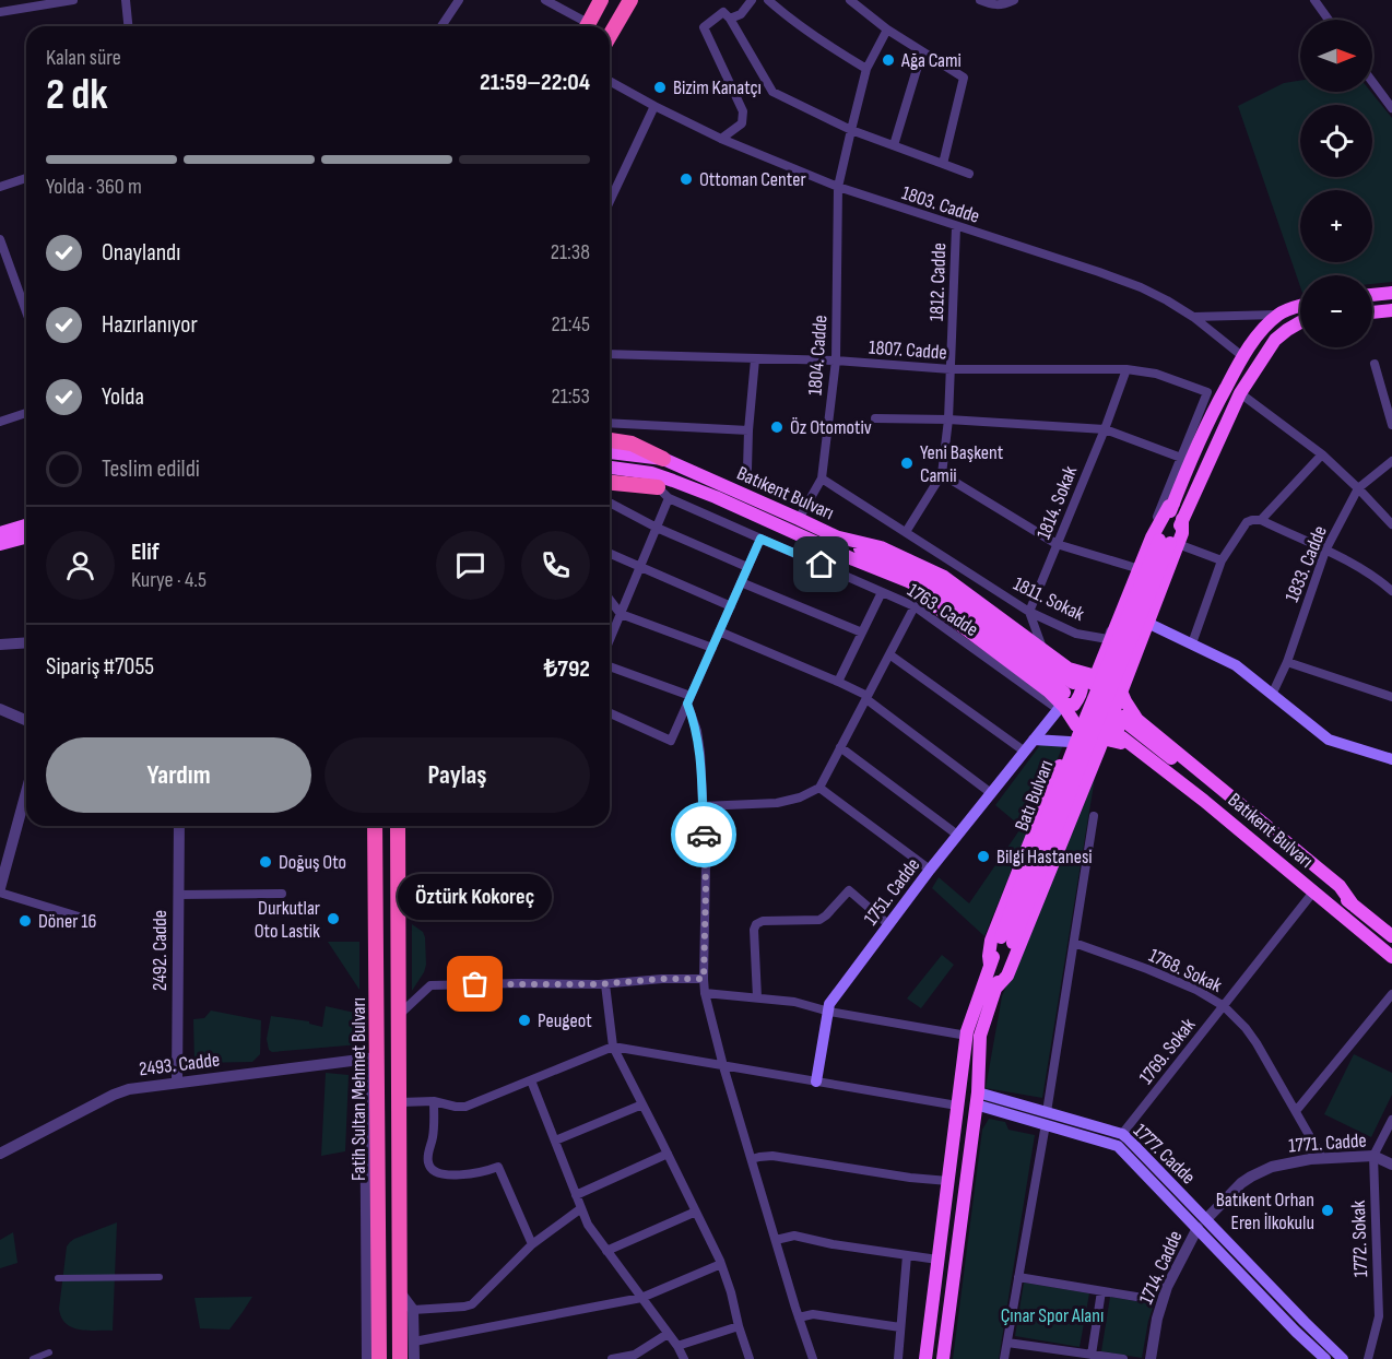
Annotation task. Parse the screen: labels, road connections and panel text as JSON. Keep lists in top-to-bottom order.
{
  "streets": {
    "highway": ["Fatih Sultan Mehmet Bulvarı"],
    "main road": [
      "Batıkent Bulvarı",
      "Batı Bulvarı",
      "1751. Cadde",
      "1777. Cadde"
    ],
    "street": [
      "1803. Cadde",
      "1812. Cadde",
      "1807. Cadde",
      "1804. Cadde",
      "1814. Sokak",
      "1833. Cadde",
      "1811. Sokak",
      "1763. Cadde",
      "2492. Cadde",
      "1768. Sokak",
      "1769. Sokak",
      "2493. Cadde",
      "1771. Cadde",
      "1772. Sokak",
      "1714. Cadde"
    ]
  },
  "crossings": [
    ["1803. Cadde", "1812. Cadde"],
    ["1803. Cadde", "1804. Cadde"],
    ["1803. Cadde", "Batı Bulvarı"],
    ["1812. Cadde", "1807. Cadde"],
    ["1807. Cadde", "1804. Cadde"],
    ["1807. Cadde", "1814. Sokak"],
    ["1807. Cadde", "1811. Sokak"],
    ["1804. Cadde", "Batıkent Bulvarı"],
    ["1804. Cadde", "1811. Sokak"],
    ["Batıkent Bulvarı", "1763. Cadde"],
    ["Batıkent Bulvarı", "1751. Cadde"],
    ["1814. Sokak", "1811. Sokak"],
    ["1763. Cadde", "1751. Cadde"],
    ["Batı Bulvarı", "1777. Cadde"],
    ["2492. Cadde", "2493. Cadde"],
    ["1768. Sokak", "1769. Sokak"],
    ["1768. Sokak", "1771. Cadde"],
    ["1769. Sokak", "1777. Cadde"],
    ["2493. Cadde", "Fatih Sultan Mehmet Bulvarı"],
    ["1771. Cadde", "1777. Cadde"],
    ["1771. Cadde", "1772. Sokak"],
    ["1771. Cadde", "1714. Cadde"],
    ["1777. Cadde", "1714. Cadde"]
  ],
  "parks": ["Çınar Spor Alanı"],
  "places": [
    "Ağa Cami",
    "Bizim Kanatçı",
    "Ottoman Center",
    "Öz Otomotiv",
    "Yeni Başkent Camii",
    "Bilgi Hastanesi",
    "Doğuş Oto",
    "Durkutlar Oto Lastik",
    "Döner 16",
    "Öztürk Kokoreç",
    "Peugeot",
    "Batıkent Orhan Eren İlkokulu"
  ],
  "north": "right",
  "page": {
    "map_buttons": ["+", "−"],
    "heading": ["2 dk", "Kalan süre", "21:59–22:04"],
    "panel": [
      "Elif",
      "Kurye · 4.5",
      "Sipariş #7055",
      "₺792"
    ],
    "bar": "Yolda · 360 m",
    "list": [
      ["Onaylandı", "21:38"],
      ["Hazırlanıyor", "21:45"],
      ["Yolda", "21:53"],
      "Teslim edildi"
    ],
    "buttons": ["Yardım", "Paylaş"],
    "bubble": "Öztürk Kokoreç"
  }
}
